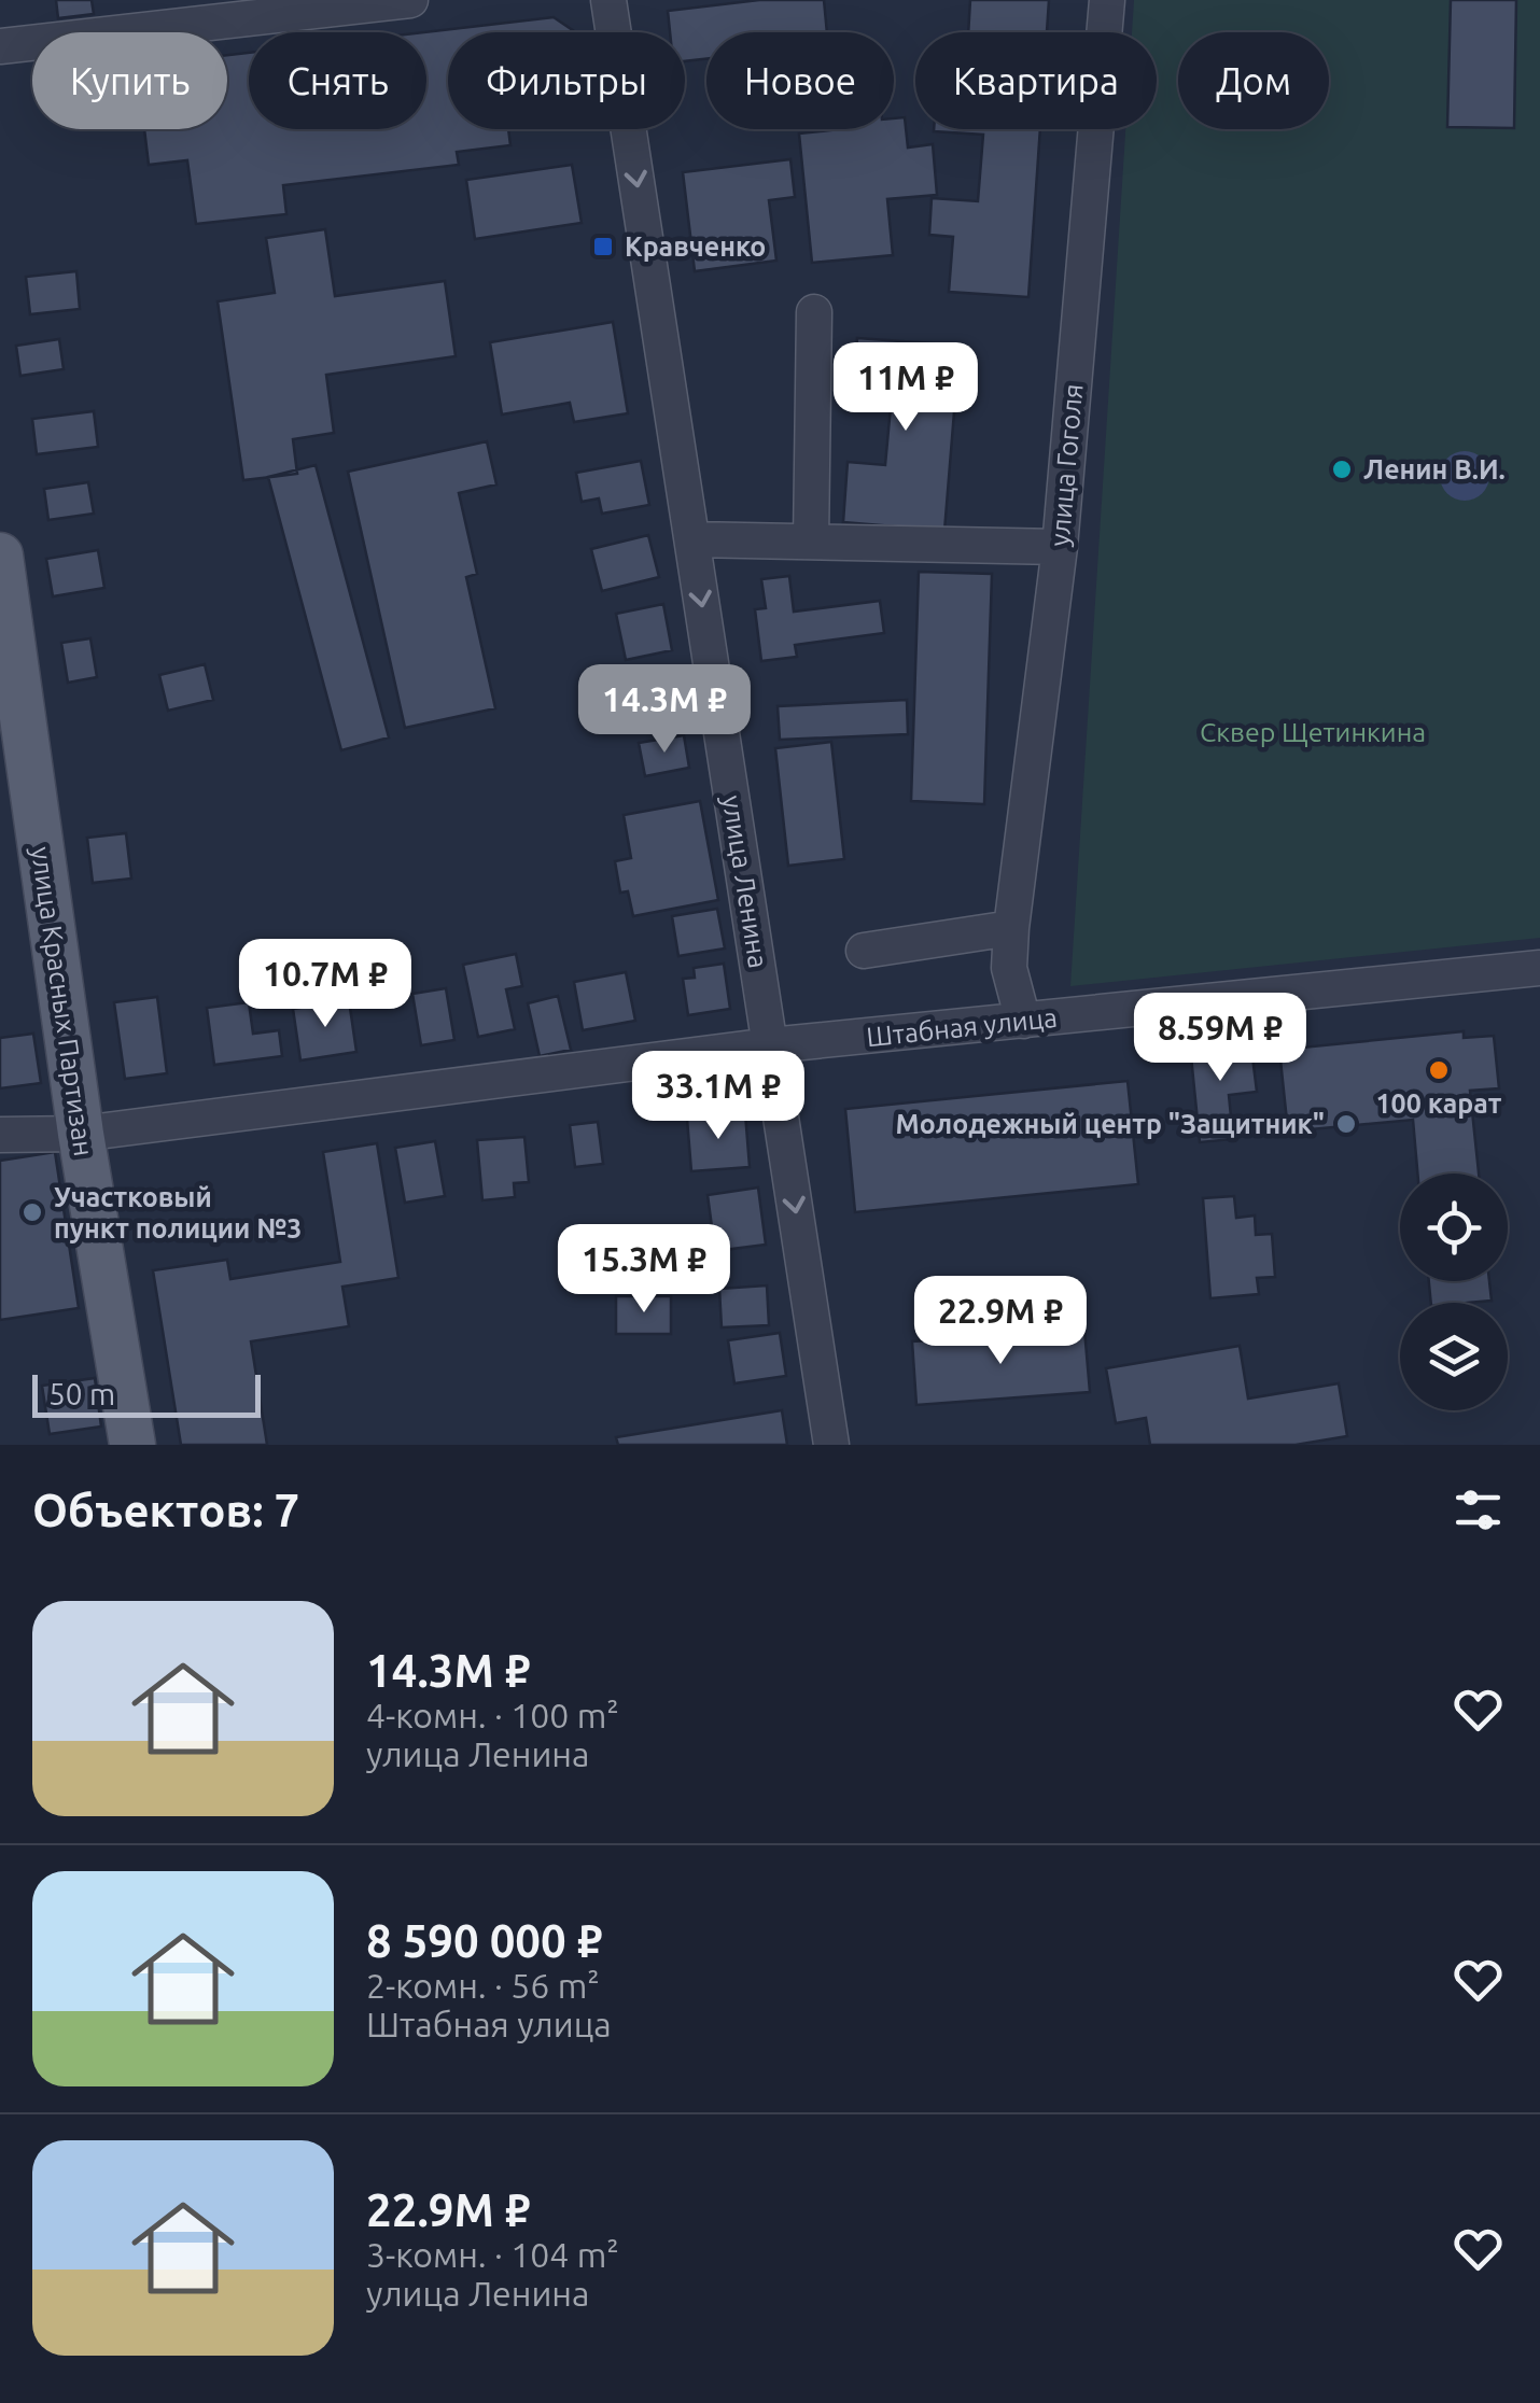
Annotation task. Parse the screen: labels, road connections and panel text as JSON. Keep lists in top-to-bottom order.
{
  "streets": {
    "main road": ["улица Красных Партизан"],
    "street": ["улица Гоголя", "улица Ленина", "Штабная улица"]
  },
  "crossings": [
    ["улица Гоголя", "Штабная улица"],
    ["улица Ленина", "Штабная улица"],
    ["улица Красных Партизан", "Штабная улица"]
  ],
  "one_way": ["улица Ленина"],
  "parks": ["Сквер Щетинкина"],
  "places": {
    "transit": ["Кравченко"],
    "other": [
      "Ленин В.И.",
      "100 карат",
      "Молодежный центр \"Защитник\"",
      "Участковый пункт полиции №3"
    ]
  },
  "scale_bar": "50 m",
  "page": {
    "chip": [
      "Купить",
      "Снять",
      "Фильтры",
      "Новое",
      "Квартира",
      "Дом"
    ],
    "price": [
      "11M ₽",
      "14.3M ₽",
      "10.7M ₽",
      "8.59M ₽",
      "33.1M ₽",
      "15.3M ₽",
      "22.9M ₽"
    ],
    "scale": "50 m",
    "heading": "Объектов: 7",
    "list": [
      {
        "name": "14.3M ₽",
        "note": "4-комн. · 100 m² · улица Ленина"
      },
      {
        "name": "8 590 000 ₽",
        "note": "2-комн. · 56 m² · Штабная улица"
      },
      {
        "name": "22.9M ₽",
        "note": "3-комн. · 104 m² · улица Ленина"
      }
    ]
  }
}
